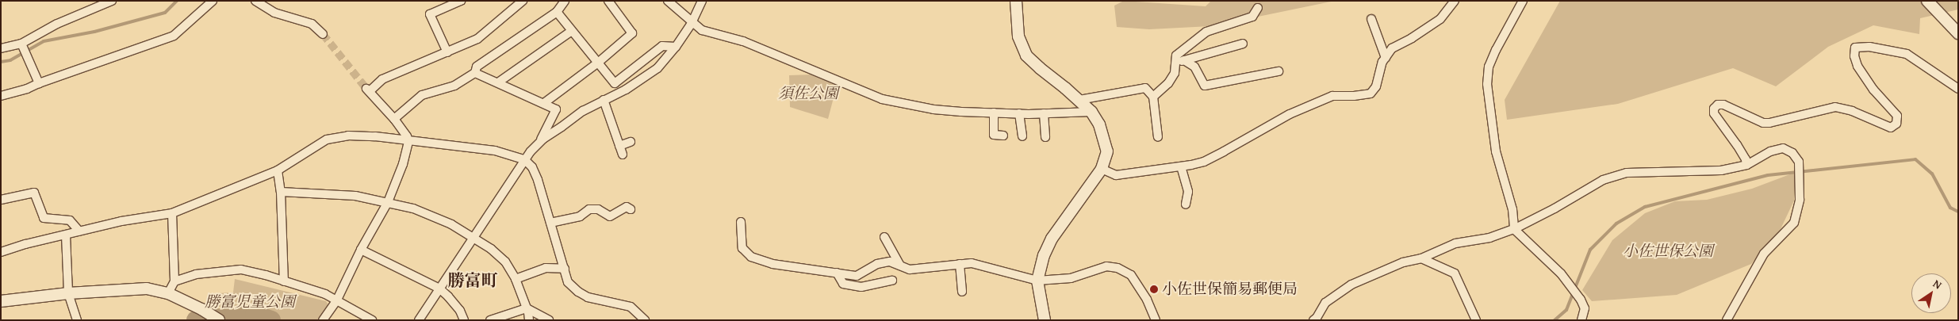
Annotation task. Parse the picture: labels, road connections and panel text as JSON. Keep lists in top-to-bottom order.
{
  "districts": ["勝富町"],
  "parks": ["須佐公園", "小佐世保公園", "勝富児童公園"],
  "places": ["小佐世保簡易郵便局"],
  "north": "top right"
}
